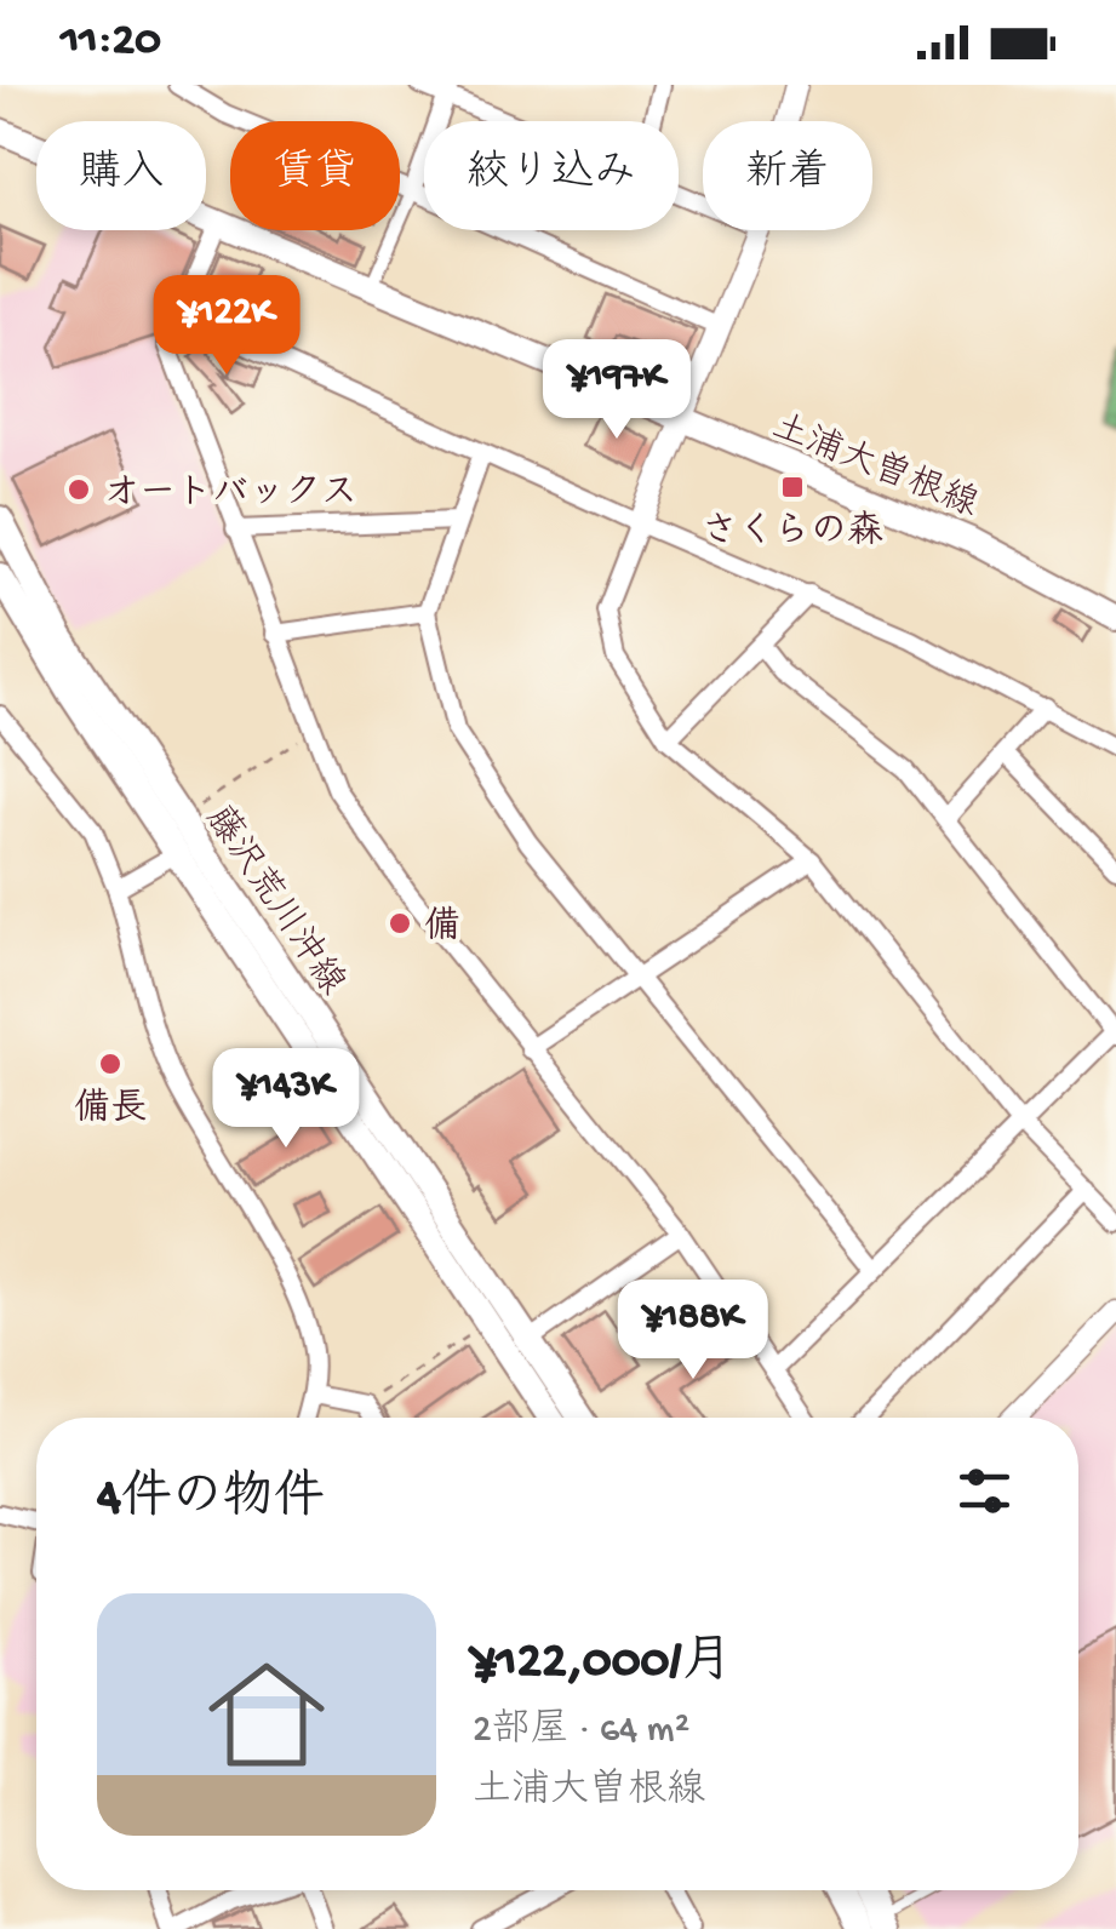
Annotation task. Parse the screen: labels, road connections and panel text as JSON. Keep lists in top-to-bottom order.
{
  "streets": {
    "main road": ["土浦大曽根線", "藤沢荒川沖線"]
  },
  "places": {
    "transit": ["さくらの森"],
    "other": ["オートバックス", "備", "備長"]
  },
  "page": {
    "status": "11:20",
    "chip": [
      "購入",
      "賃貸",
      "絞り込み",
      "新着"
    ],
    "price": [
      "¥122K",
      "¥197K",
      "¥143K",
      "¥188K"
    ],
    "heading": "4件の物件",
    "list": [
      {
        "name": "¥122,000/月",
        "note": "2部屋 · 64 m² · 土浦大曽根線"
      }
    ]
  }
}
